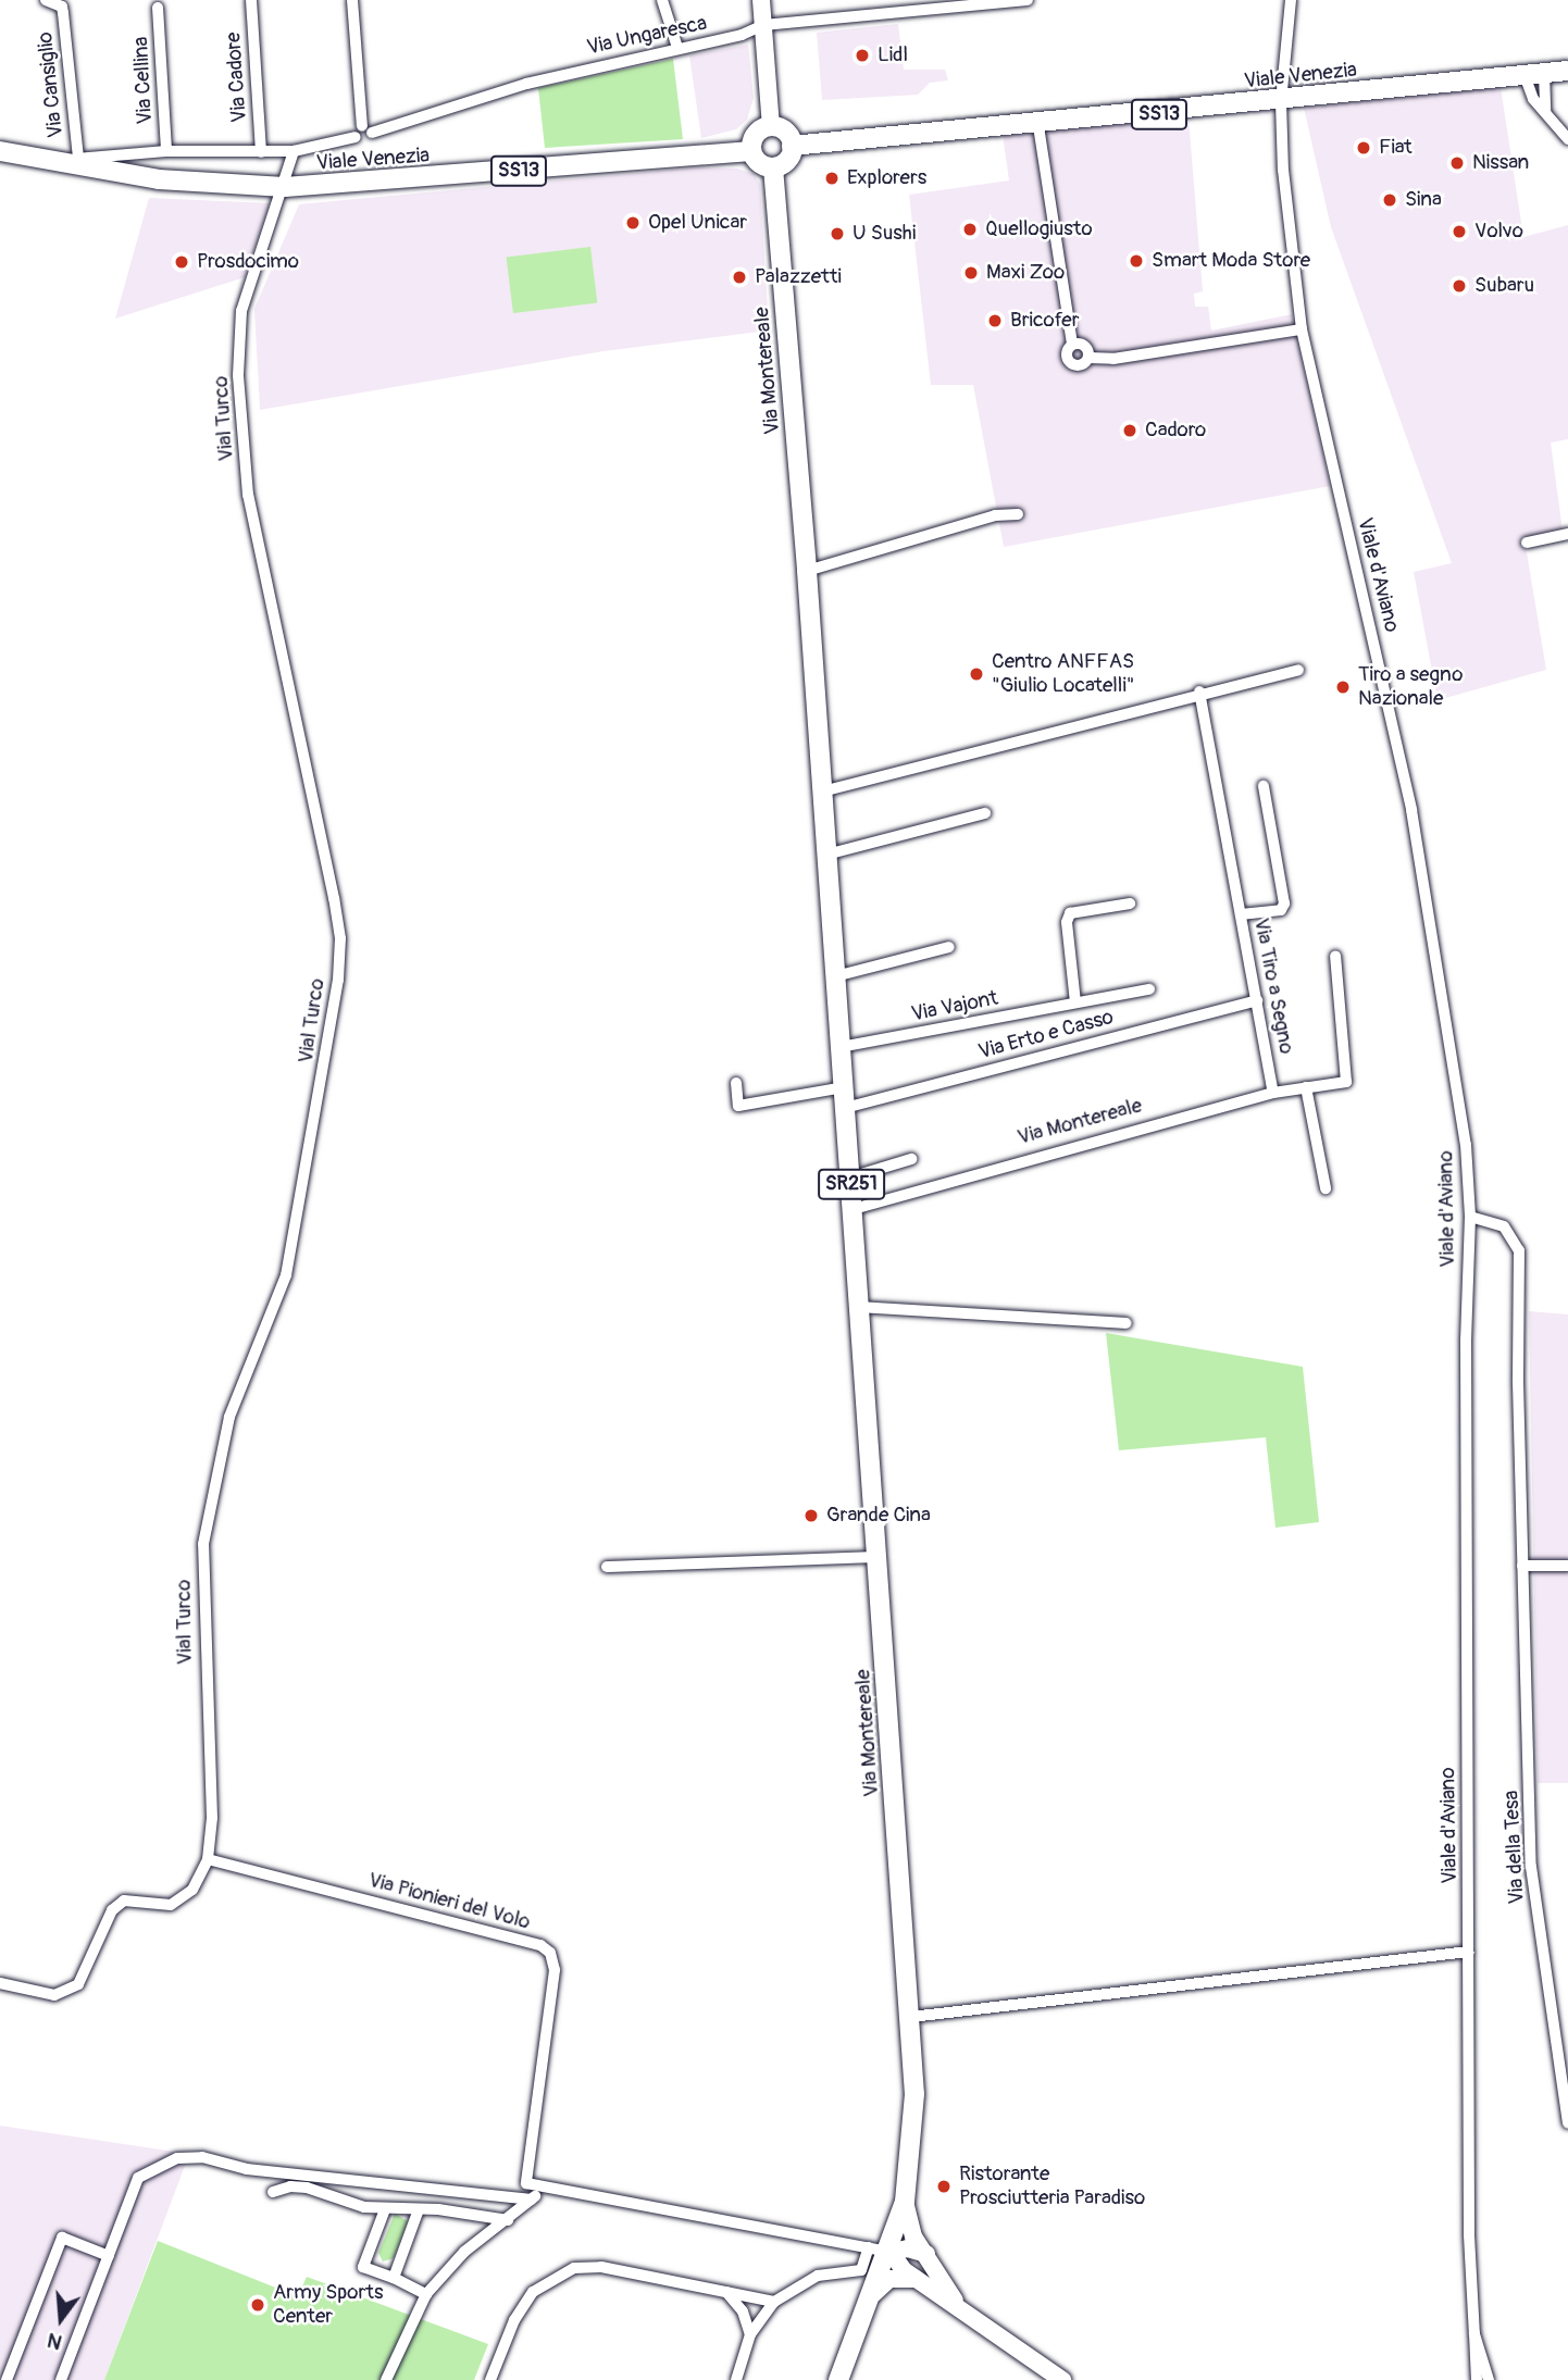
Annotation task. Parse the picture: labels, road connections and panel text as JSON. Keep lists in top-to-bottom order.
{
  "streets": {
    "main road": [
      "Viale Venezia",
      "SS13",
      "Via Montereale",
      "SR251"
    ],
    "street": [
      "Via Ungaresca",
      "Via Cadore",
      "Via Cellina",
      "Via Cansiglio",
      "Vial Turco",
      "Viale d'Aviano",
      "Via Tiro a Segno",
      "Via Vajont",
      "Via Erto e Casso",
      "Via della Tesa",
      "Via Pionieri del Volo"
    ]
  },
  "crossings": [
    ["Viale Venezia", "Via Cansiglio"],
    ["Viale Venezia", "Via Montereale"],
    ["Viale Venezia", "Vial Turco"],
    ["Viale Venezia", "Viale d'Aviano"],
    ["Via Montereale", "Via Tiro a Segno"],
    ["Via Montereale", "Via Vajont"],
    ["Via Montereale", "Via Erto e Casso"],
    ["Via Montereale", "SR251"],
    ["Vial Turco", "Via Pionieri del Volo"],
    ["Viale d'Aviano", "Via della Tesa"],
    ["Via Tiro a Segno", "Via Erto e Casso"]
  ],
  "places": [
    "Lidl",
    "Fiat",
    "Nissan",
    "Explorers",
    "Sina",
    "Opel Unicar",
    "Quellogiusto",
    "Volvo",
    "U Sushi",
    "Smart Moda Store",
    "Prosdocimo",
    "Maxi Zoo",
    "Palazzetti",
    "Subaru",
    "Bricofer",
    "Cadoro",
    "Centro ANFFAS \"Giulio Locatelli\"",
    "Tiro a segno Nazionale",
    "Grande Cina",
    "Ristorante Prosciutteria Paradiso",
    "Army Sports Center"
  ],
  "north": "bottom"
}
